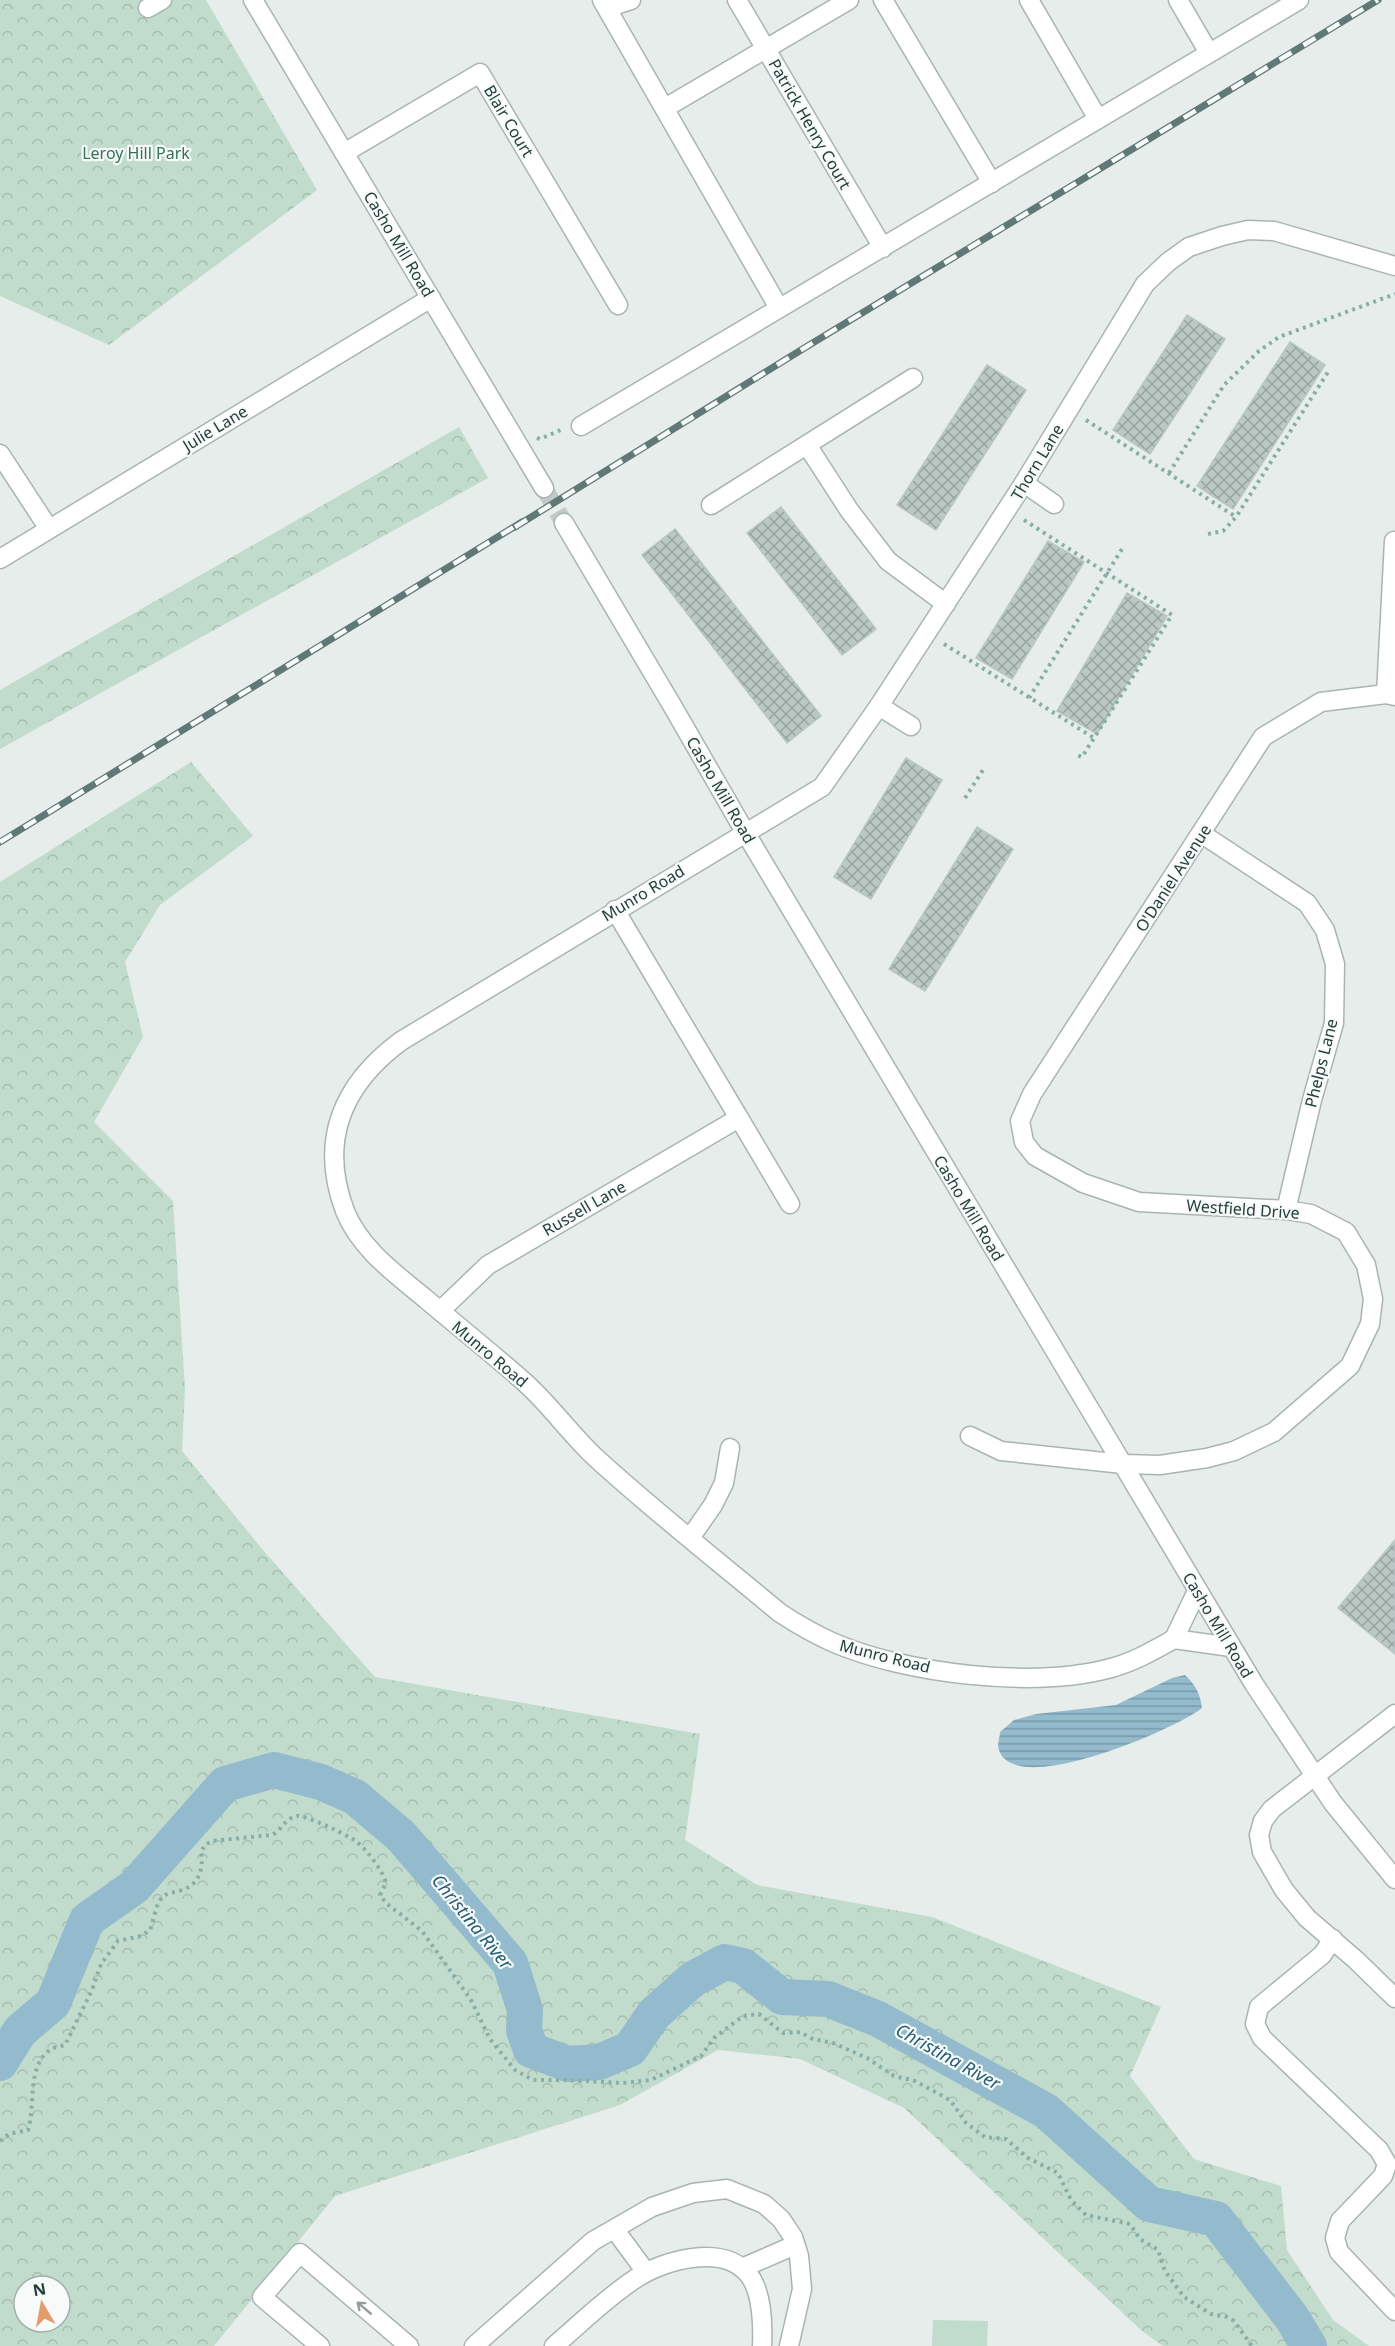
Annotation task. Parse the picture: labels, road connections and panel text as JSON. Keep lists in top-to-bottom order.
{
  "streets": {
    "street": [
      "Blair Court",
      "Patrick Henry Court",
      "Casho Mill Road",
      "Julie Lane",
      "Thorn Lane",
      "O'Daniel Avenue",
      "Munro Road",
      "Phelps Lane",
      "Russell Lane",
      "Westfield Drive"
    ]
  },
  "crossings": [
    ["Blair Court", "Casho Mill Road"],
    ["Casho Mill Road", "Julie Lane"],
    ["Casho Mill Road", "Thorn Lane"],
    ["Casho Mill Road", "Munro Road"],
    ["Casho Mill Road", "Westfield Drive"],
    ["Thorn Lane", "Munro Road"],
    ["O'Daniel Avenue", "Phelps Lane"],
    ["O'Daniel Avenue", "Westfield Drive"],
    ["Munro Road", "Russell Lane"],
    ["Phelps Lane", "Westfield Drive"]
  ],
  "water": ["Christina River"],
  "parks": ["Leroy Hill Park"],
  "north": "top"
}
